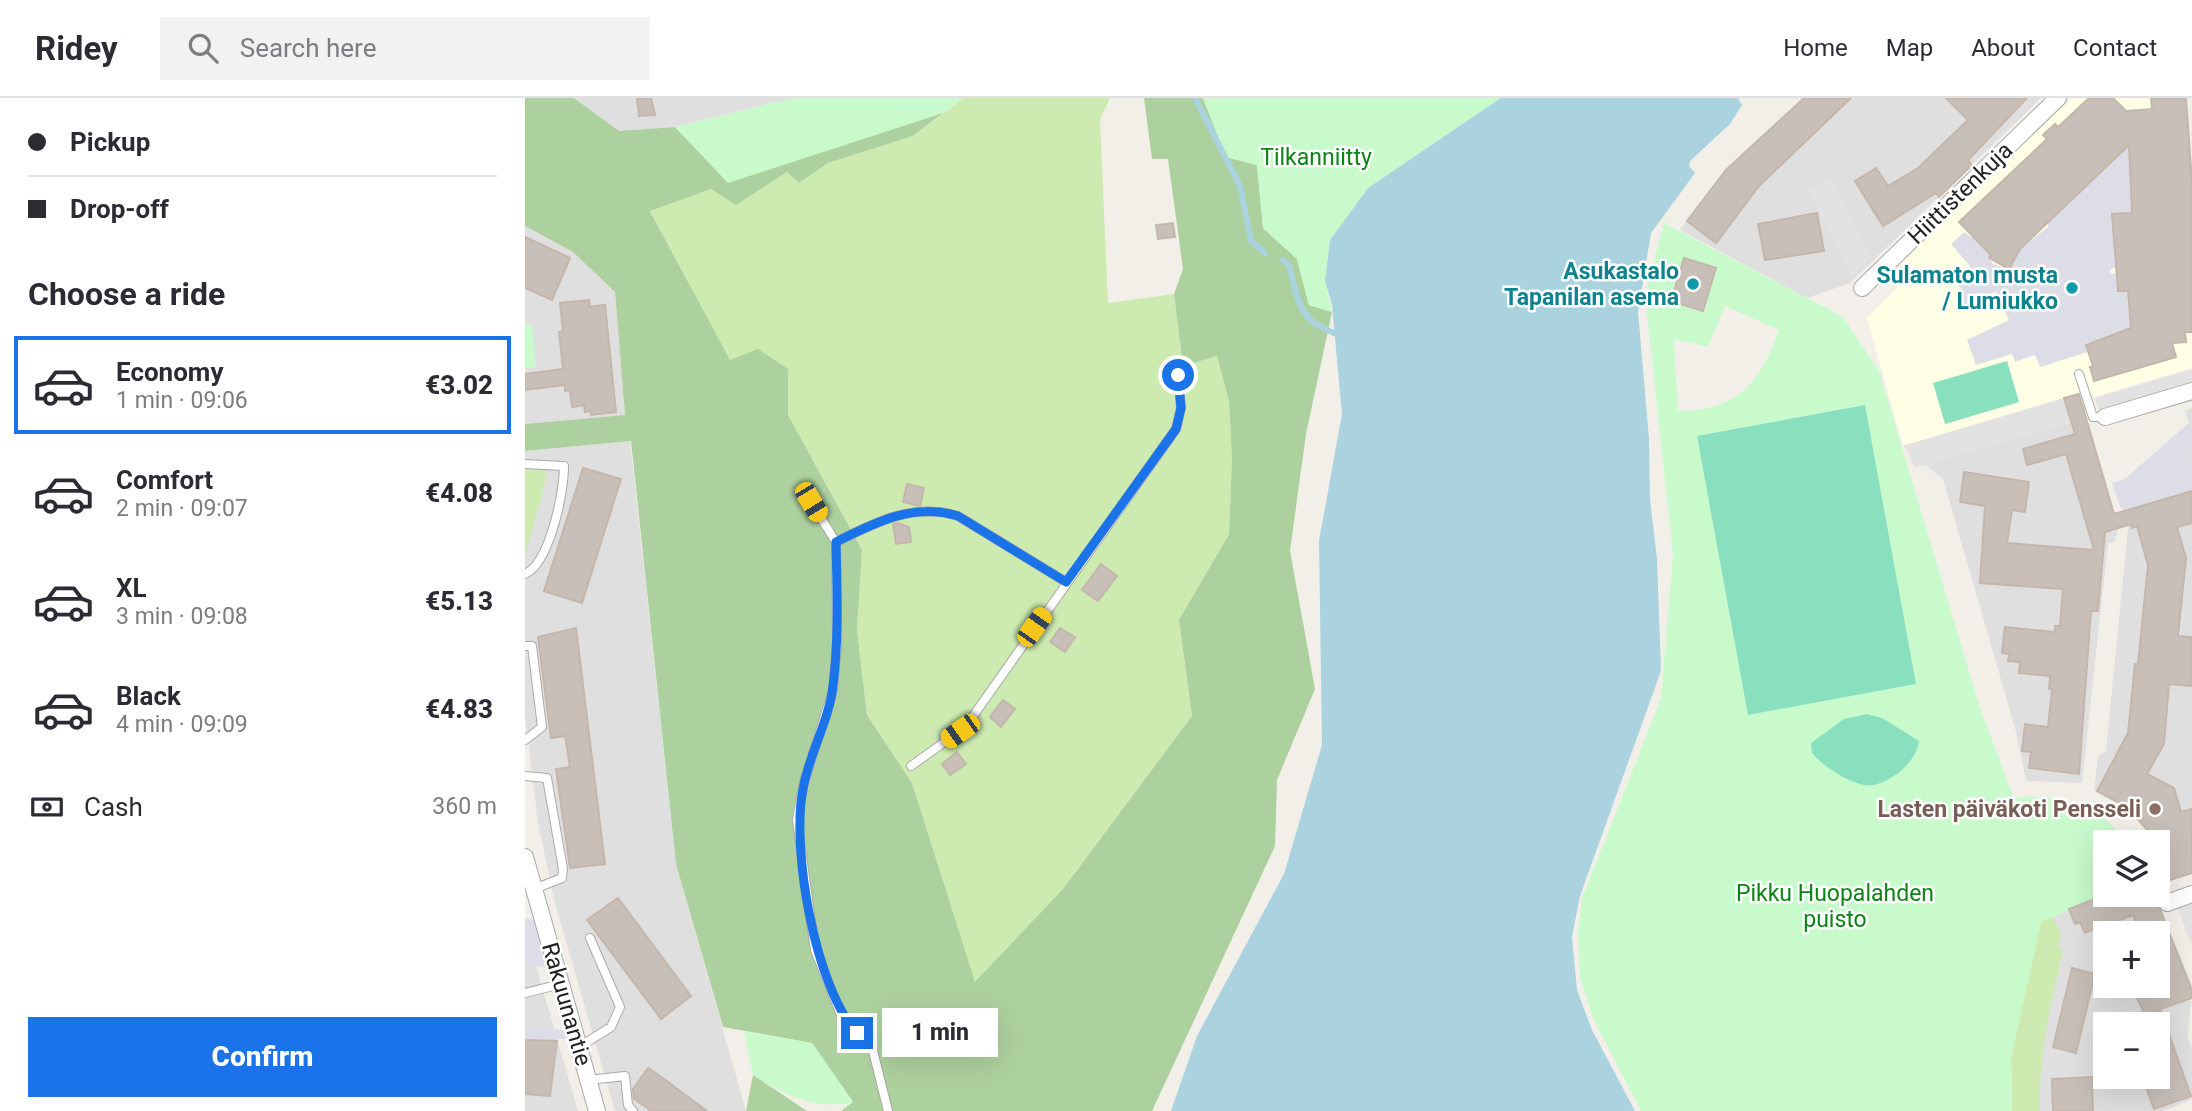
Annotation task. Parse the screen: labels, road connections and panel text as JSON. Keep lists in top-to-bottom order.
{
  "streets": {
    "street": ["Hiittistenkuja", "Rakuunantie"]
  },
  "parks": ["Tilkanniitty", "Pikku Huopalahden puisto"],
  "places": ["Asukastalo Tapanilan asema", "Sulamaton musta / Lumiukko", "Lasten päiväkoti Pensseli"],
  "page": {
    "header": "Ridey",
    "search": "Search here",
    "nav": [
      "Home",
      "Map",
      "About",
      "Contact"
    ],
    "banner": ["Pickup", "Drop-off"],
    "heading": "Choose a ride",
    "list": [
      {
        "name": "Economy",
        "note": "1 min · 09:06",
        "value": "€3.02"
      },
      {
        "name": "Comfort",
        "note": "2 min · 09:07",
        "value": "€4.08"
      },
      {
        "name": "XL",
        "note": "3 min · 09:08",
        "value": "€5.13"
      },
      {
        "name": "Black",
        "note": "4 min · 09:09",
        "value": "€4.83"
      }
    ],
    "pay": ["Cash", "360 m"],
    "map_buttons": ["+", "−"],
    "buttons": "Confirm",
    "bubble": "1 min"
  }
}
